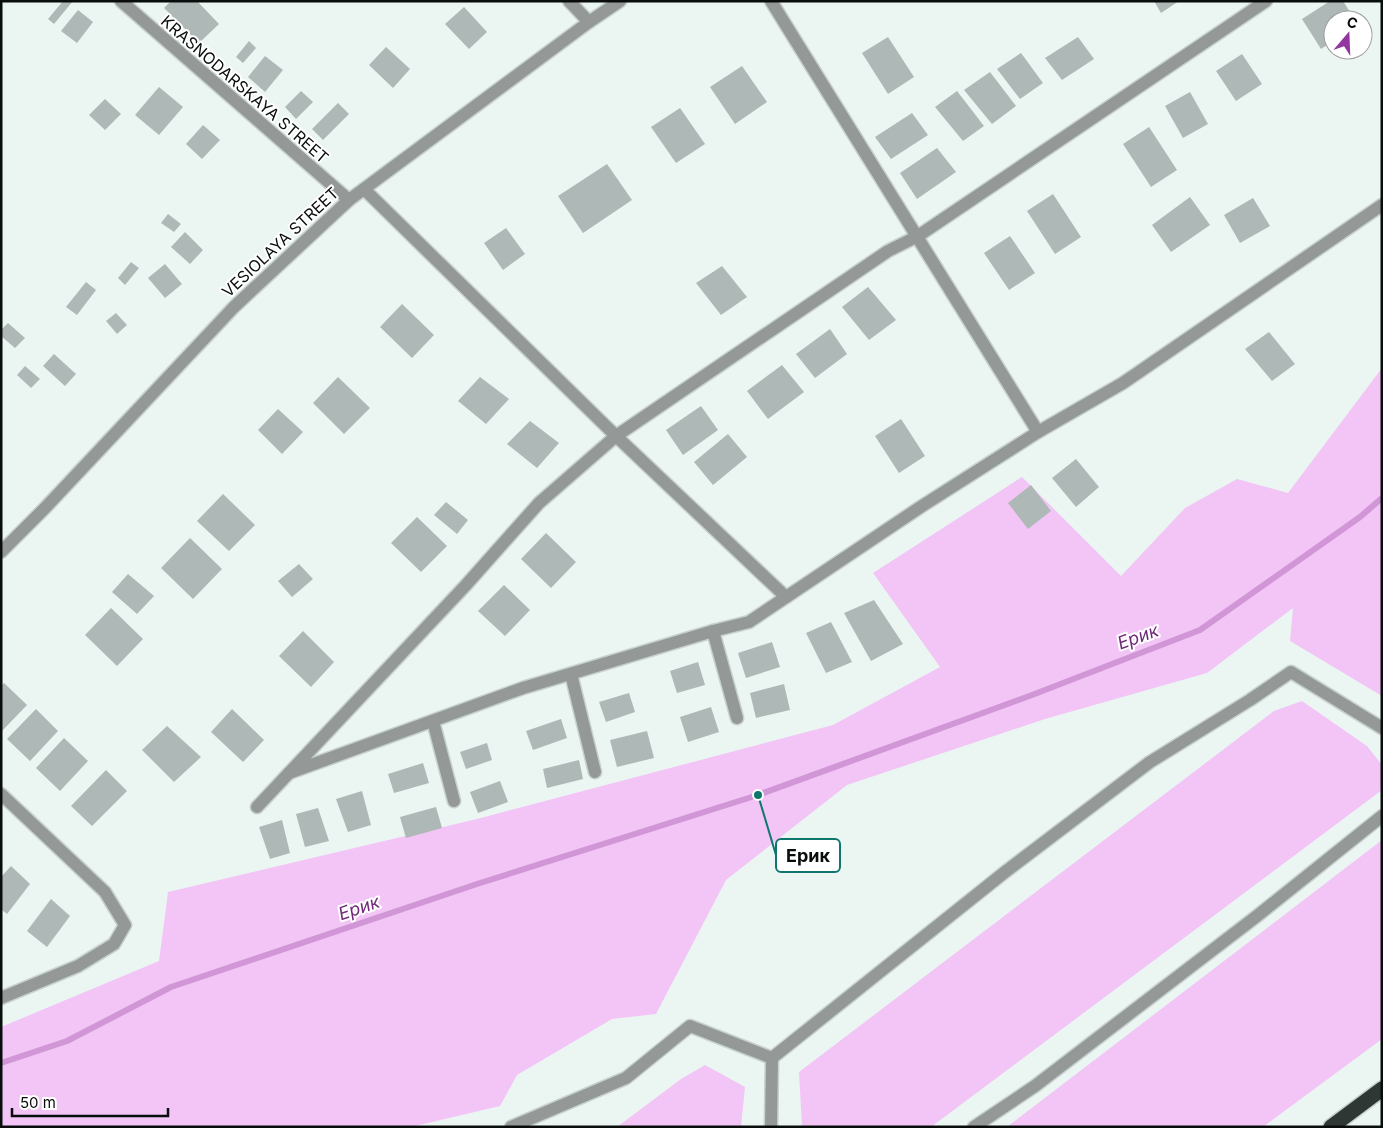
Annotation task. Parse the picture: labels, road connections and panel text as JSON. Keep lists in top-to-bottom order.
{
  "streets": {
    "street": ["KRASNODARSKAYA STREET", "VESIOLAYA STREET"]
  },
  "crossings": [
    ["KRASNODARSKAYA STREET", "VESIOLAYA STREET"]
  ],
  "water": ["Ерик"],
  "places": ["Ерик"],
  "scale_bar": "50 m",
  "north": "top"
}
